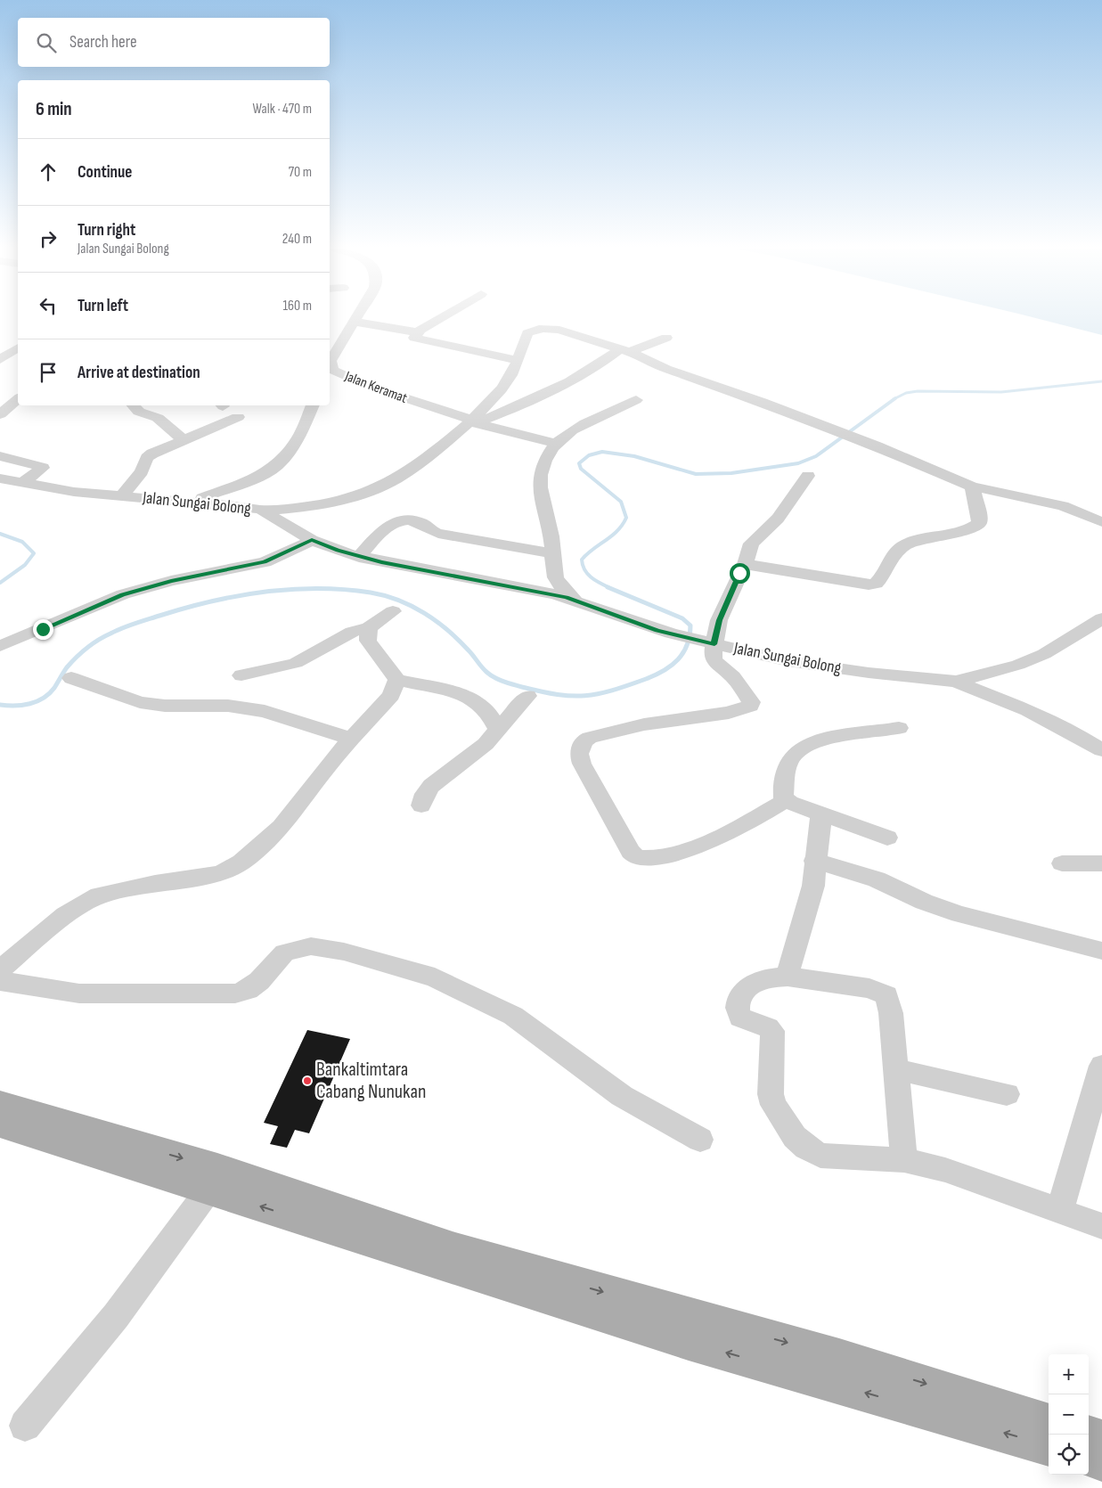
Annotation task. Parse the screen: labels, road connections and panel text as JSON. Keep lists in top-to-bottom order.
{
  "streets": {
    "street": ["Jalan Keramat", "Jalan Sungai Bolong"]
  },
  "places": ["Bankaltimtara Cabang Nunukan"],
  "page": {
    "search": "Search here",
    "heading": ["6 min", "Walk · 470 m"],
    "list": [
      ["Continue", "70 m"],
      ["Turn right", "Jalan Sungai Bolong", "240 m"],
      ["Turn left", "160 m"],
      "Arrive at destination"
    ],
    "map_buttons": ["+", "−"]
  }
}
